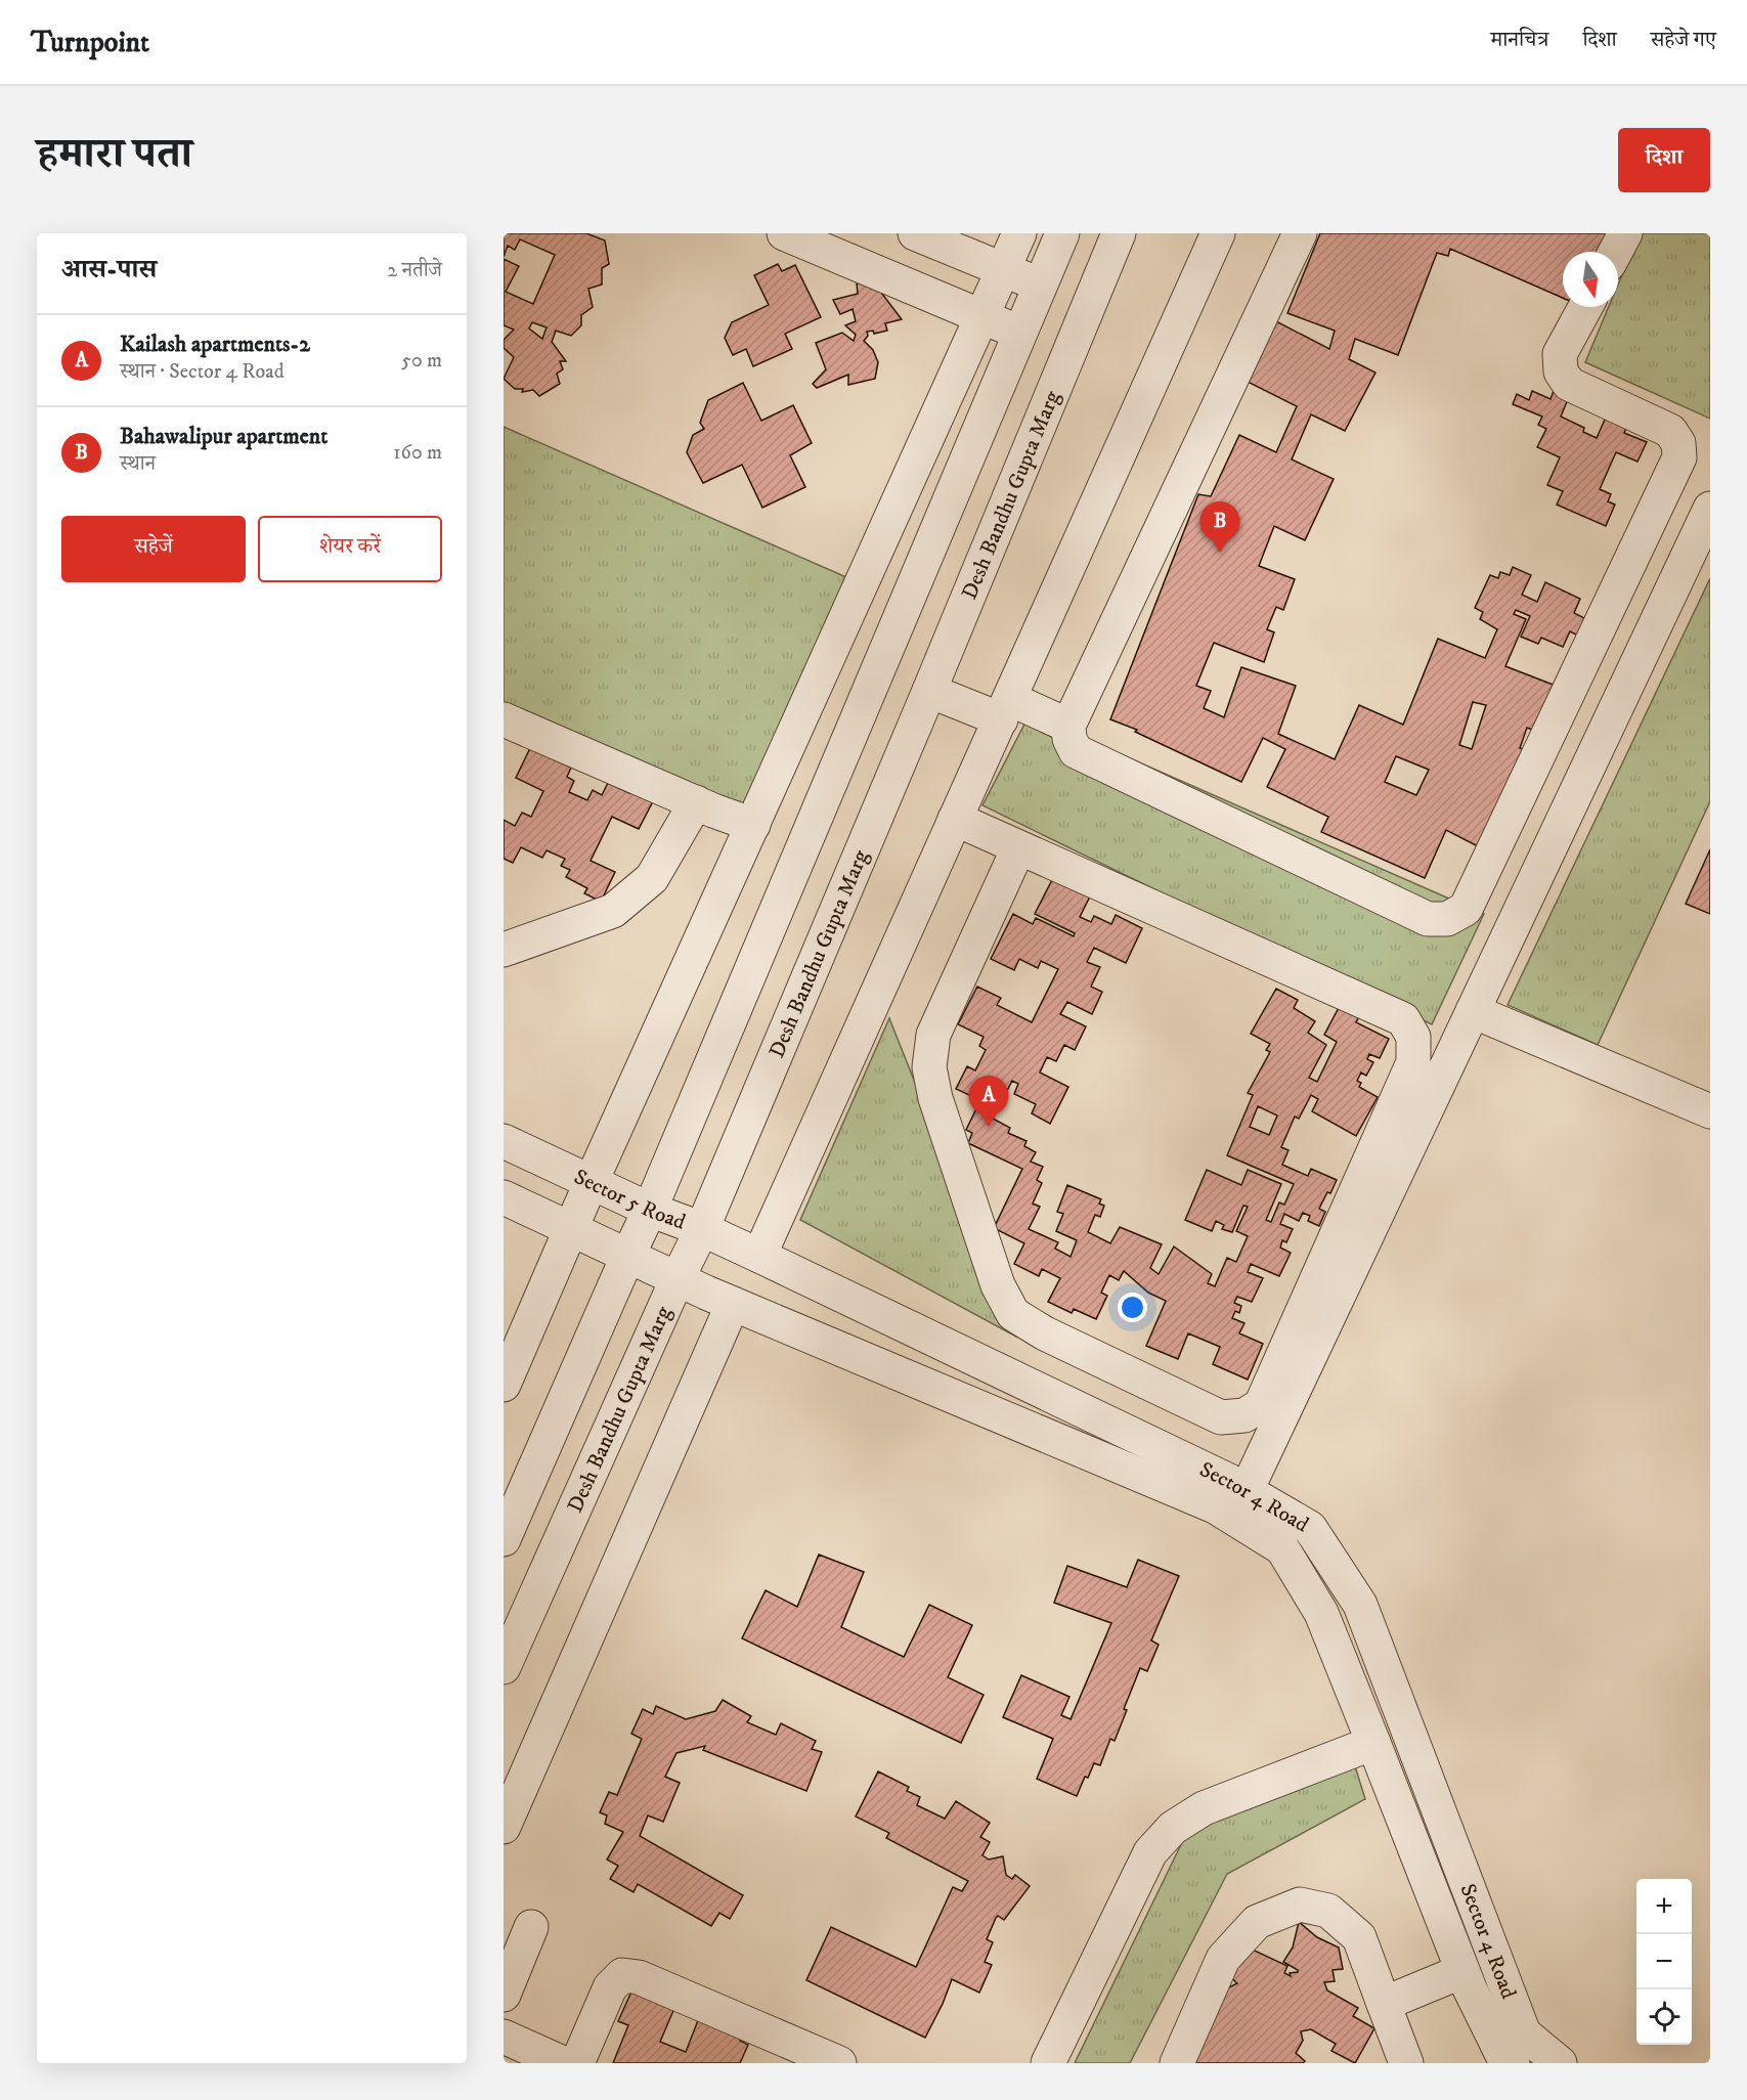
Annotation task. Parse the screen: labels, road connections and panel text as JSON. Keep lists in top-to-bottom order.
{
  "streets": {
    "street": ["Desh Bandhu Gupta Marg", "Sector 5 Road", "Sector 4 Road"]
  },
  "crossings": [
    ["Desh Bandhu Gupta Marg", "Sector 5 Road"],
    ["Sector 5 Road", "Sector 4 Road"]
  ],
  "north": "bottom",
  "page": {
    "header": "Turnpoint",
    "nav": ["मानचित्र", "दिशा", "सहेजे गए"],
    "title": "हमारा पता",
    "buttons": [
      "दिशा",
      ["सहेजें", "शेयर करें"]
    ],
    "heading": ["आस-पास", "2 नतीजे"],
    "list": [
      {
        "mark": "A",
        "name": "Kailash apartments-2",
        "note": "स्थान · Sector 4 Road",
        "value": "50 m"
      },
      {
        "mark": "B",
        "name": "Bahawalipur apartment",
        "note": "स्थान",
        "value": "160 m"
      }
    ],
    "pins": ["B", "A"],
    "map_buttons": ["+", "−"]
  }
}
